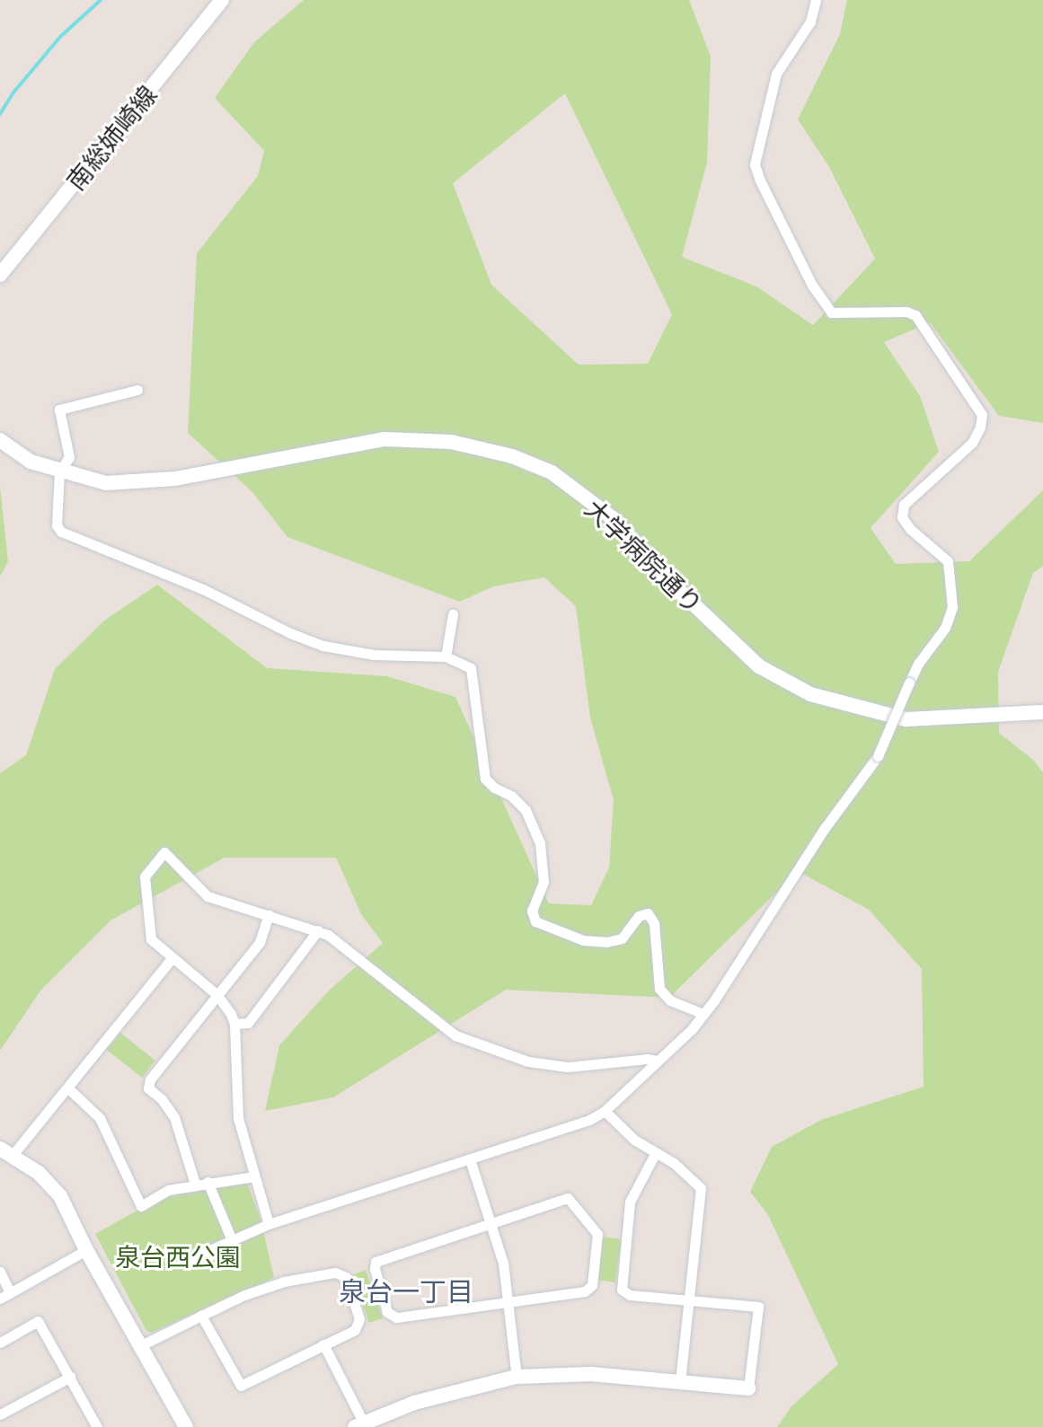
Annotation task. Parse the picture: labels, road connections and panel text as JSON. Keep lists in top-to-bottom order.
{
  "streets": {
    "street": ["南総姉崎線", "大学病院通り"]
  },
  "districts": ["泉台一丁目"],
  "parks": ["泉台西公園"]
}
